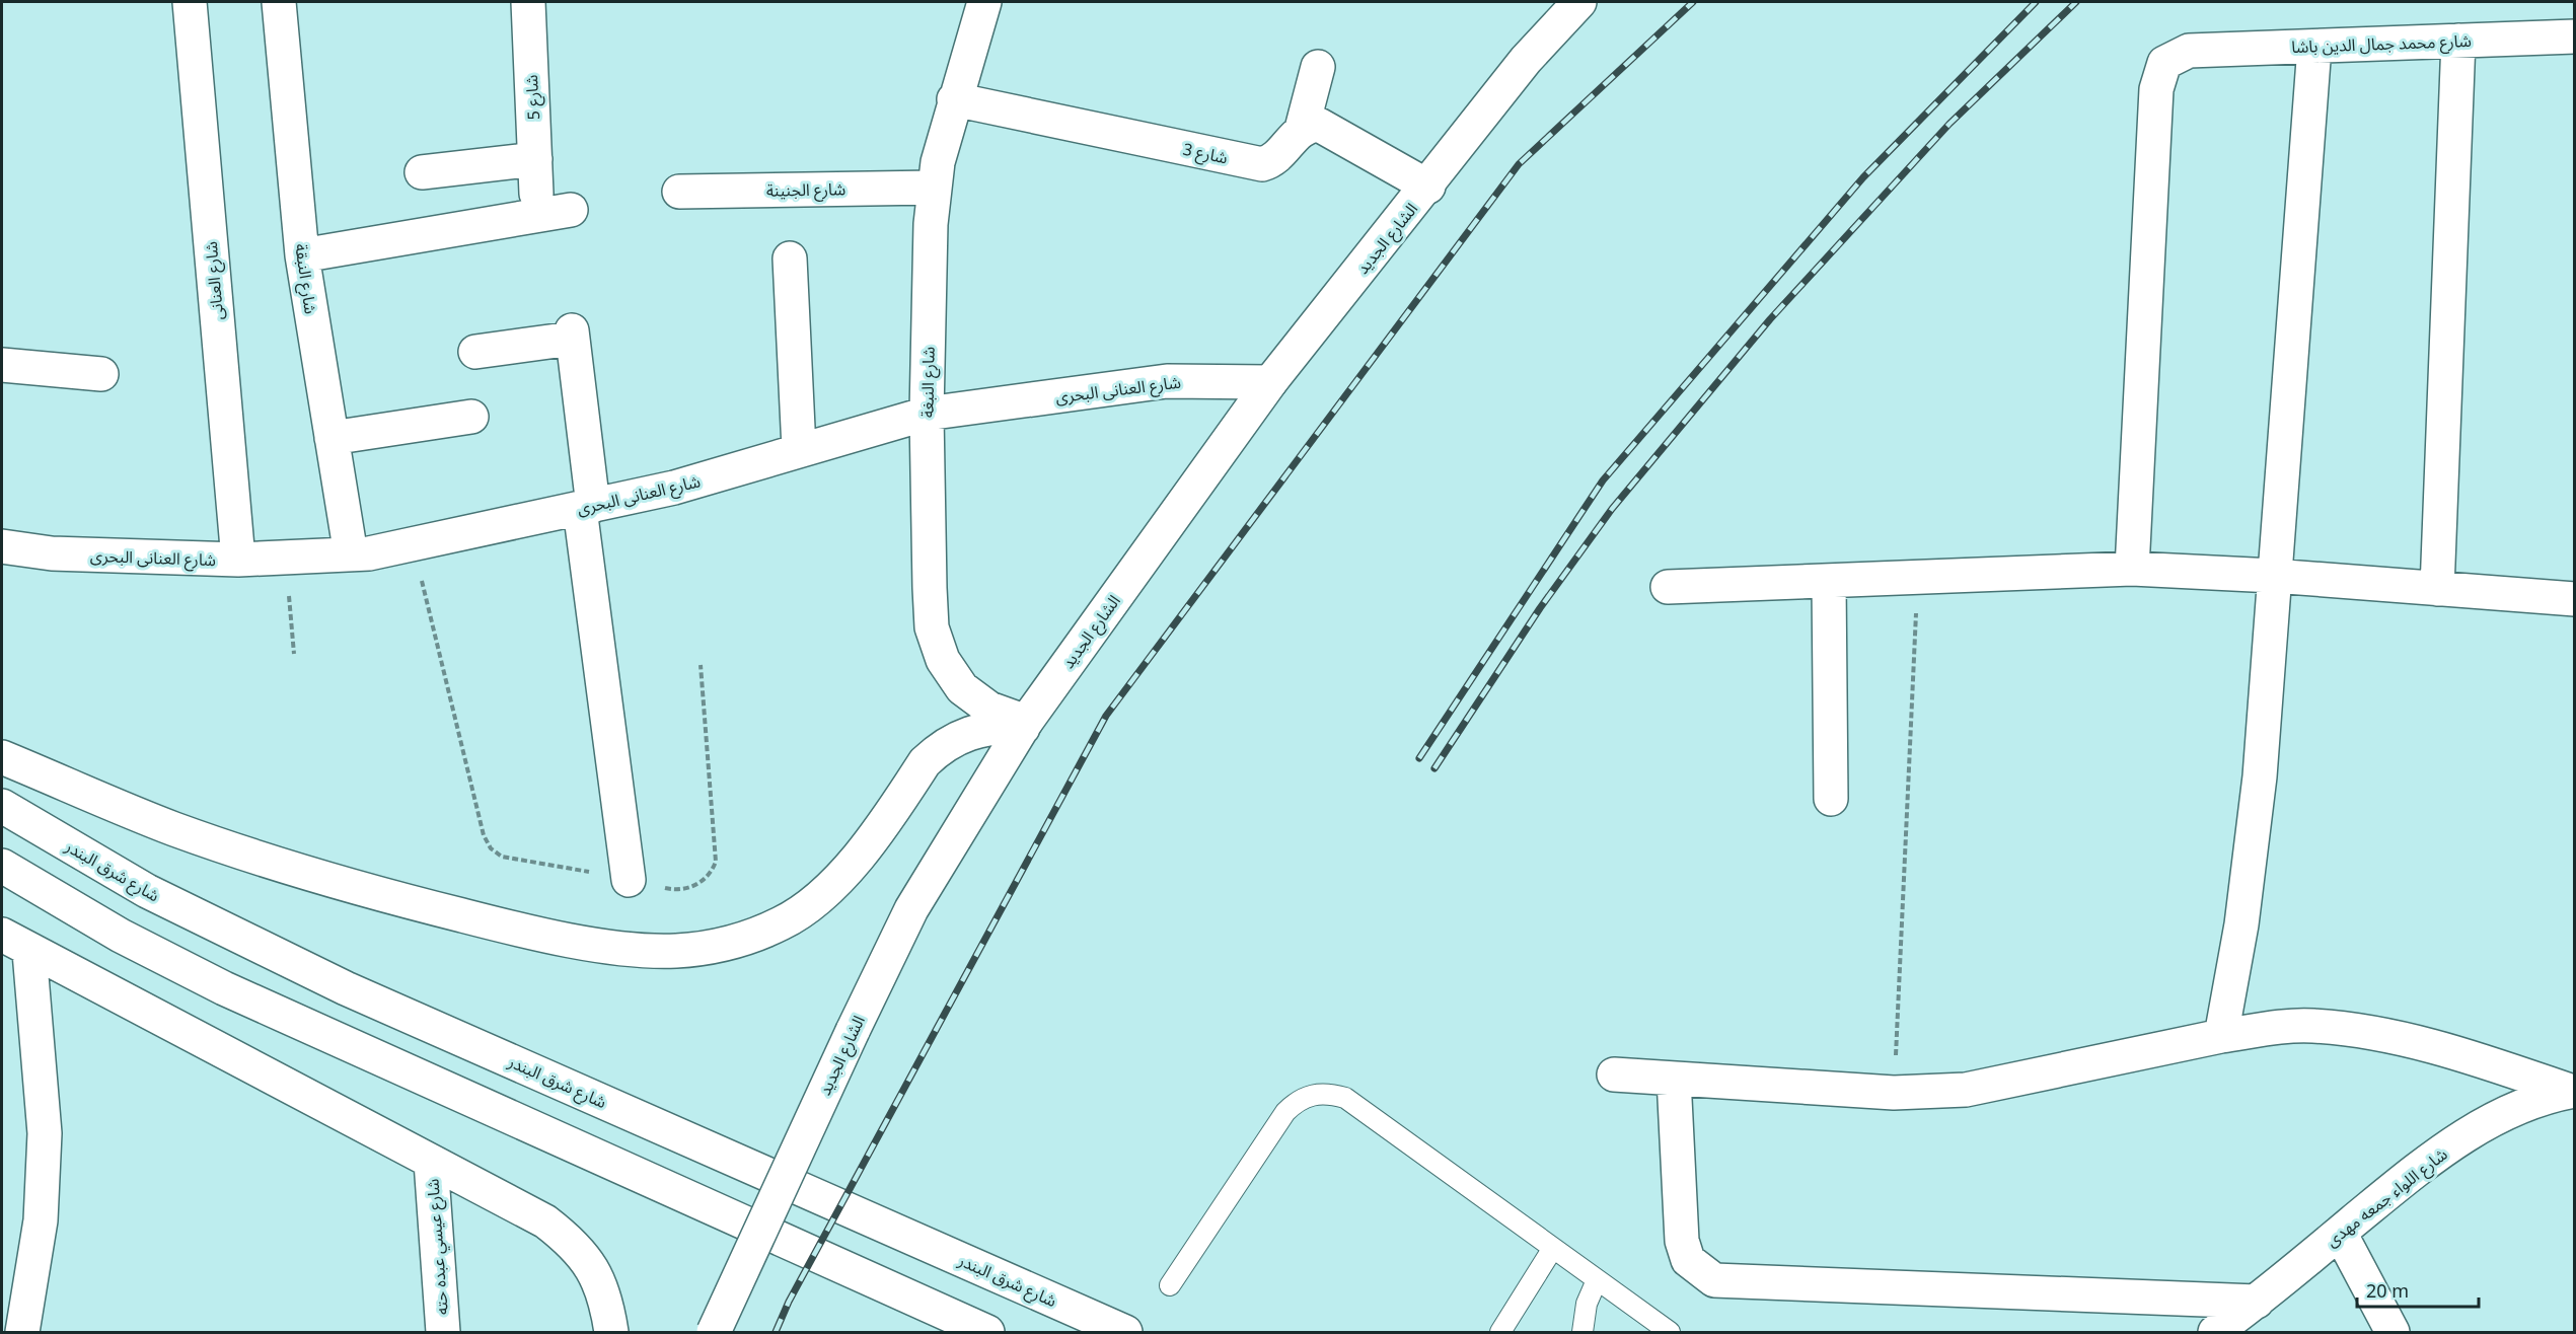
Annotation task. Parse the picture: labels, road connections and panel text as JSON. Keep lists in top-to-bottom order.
{
  "streets": {
    "street": [
      "شارع محمد جمال الدين باشا",
      "شارع 5",
      "شارع 3",
      "شارع الجنينة",
      "الشارع الجديد",
      "شارع النبقة",
      "شارع العنانى",
      "شارع النبغة",
      "شارع العنانى البحرى",
      "شارع شرق البندر",
      "شارع اللواء جمعه مهدى",
      "شارع عيسي عبده حته"
    ]
  },
  "crossings": [
    ["شارع 3", "شارع النبغة"],
    ["شارع الجنينة", "شارع النبغة"],
    ["الشارع الجديد", "شارع النبغة"],
    ["الشارع الجديد", "شارع العنانى البحرى"],
    ["شارع النبقة", "شارع العنانى البحرى"],
    ["شارع العنانى", "شارع العنانى البحرى"],
    ["شارع النبغة", "شارع العنانى البحرى"]
  ],
  "scale_bar": "20 m"
}
